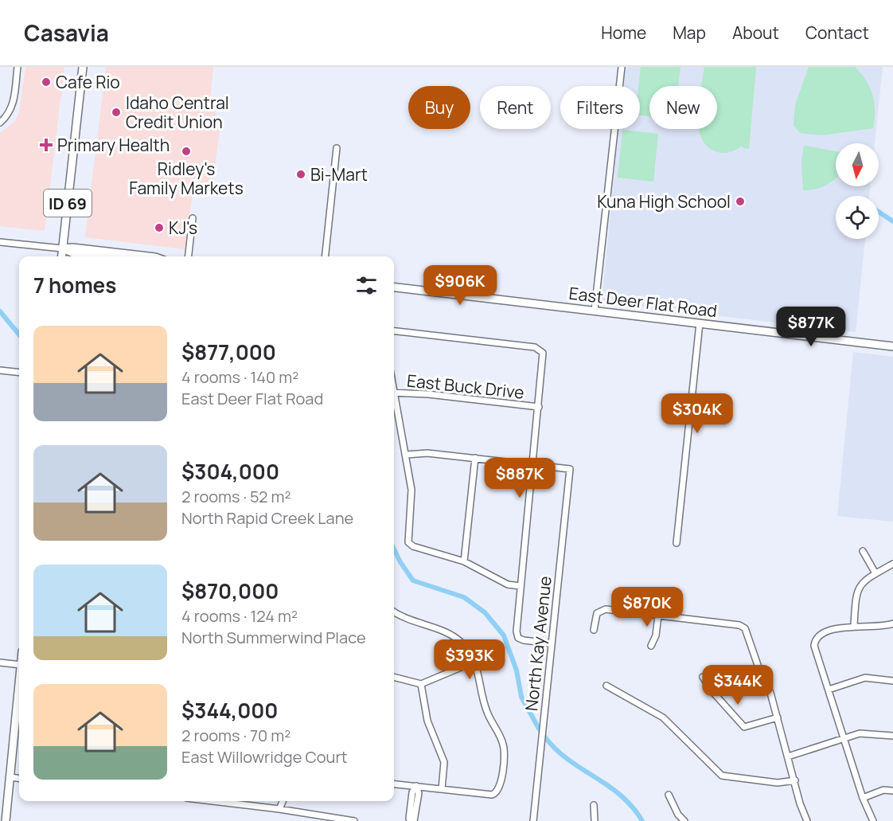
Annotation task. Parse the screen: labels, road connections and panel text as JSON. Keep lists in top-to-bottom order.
{
  "streets": {
    "main road": ["ID 69", "East Deer Flat Road"],
    "street": ["East Buck Drive", "North Kay Avenue"]
  },
  "places": {
    "other": [
      "Cafe Rio",
      "Idaho Central Credit Union",
      "Ridley's Family Markets",
      "Bi-Mart",
      "Kuna High School",
      "KJ's"
    ],
    "health": ["Primary Health"]
  },
  "north": "bottom",
  "page": {
    "header": "Casavia",
    "nav": [
      "Home",
      "Map",
      "About",
      "Contact"
    ],
    "chip": [
      "Buy",
      "Rent",
      "Filters",
      "New"
    ],
    "heading": "7 homes",
    "price": [
      "$906K",
      "$877K",
      "$304K",
      "$887K",
      "$870K",
      "$393K",
      "$344K"
    ],
    "list": [
      {
        "name": "$877,000",
        "note": "4 rooms · 140 m² · East Deer Flat Road"
      },
      {
        "name": "$304,000",
        "note": "2 rooms · 52 m² · North Rapid Creek Lane"
      },
      {
        "name": "$870,000",
        "note": "4 rooms · 124 m² · North Summerwind Place"
      },
      {
        "name": "$344,000",
        "note": "2 rooms · 70 m² · East Willowridge Court"
      }
    ]
  }
}
